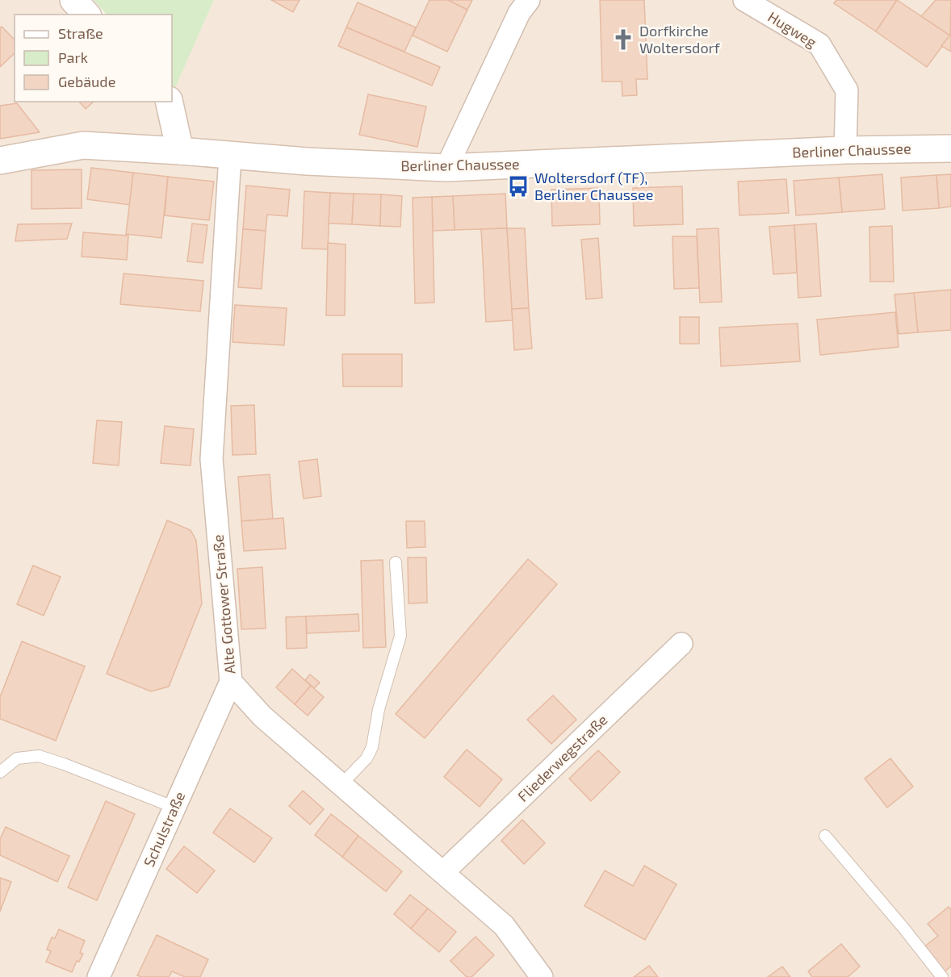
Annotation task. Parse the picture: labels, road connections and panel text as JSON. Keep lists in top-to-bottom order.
{
  "streets": {
    "street": [
      "Hugweg",
      "Berliner Chaussee",
      "Alte Gottower Straße",
      "Fliederwegstraße",
      "Schulstraße"
    ]
  },
  "crossings": [
    ["Hugweg", "Berliner Chaussee"],
    ["Berliner Chaussee", "Alte Gottower Straße"],
    ["Alte Gottower Straße", "Fliederwegstraße"],
    ["Alte Gottower Straße", "Schulstraße"]
  ],
  "places": {
    "church": ["Dorfkirche Woltersdorf"],
    "bus stop": ["Woltersdorf (TF), Berliner Chaussee"]
  },
  "legend": ["Straße", "Park", "Gebäude"]
}
